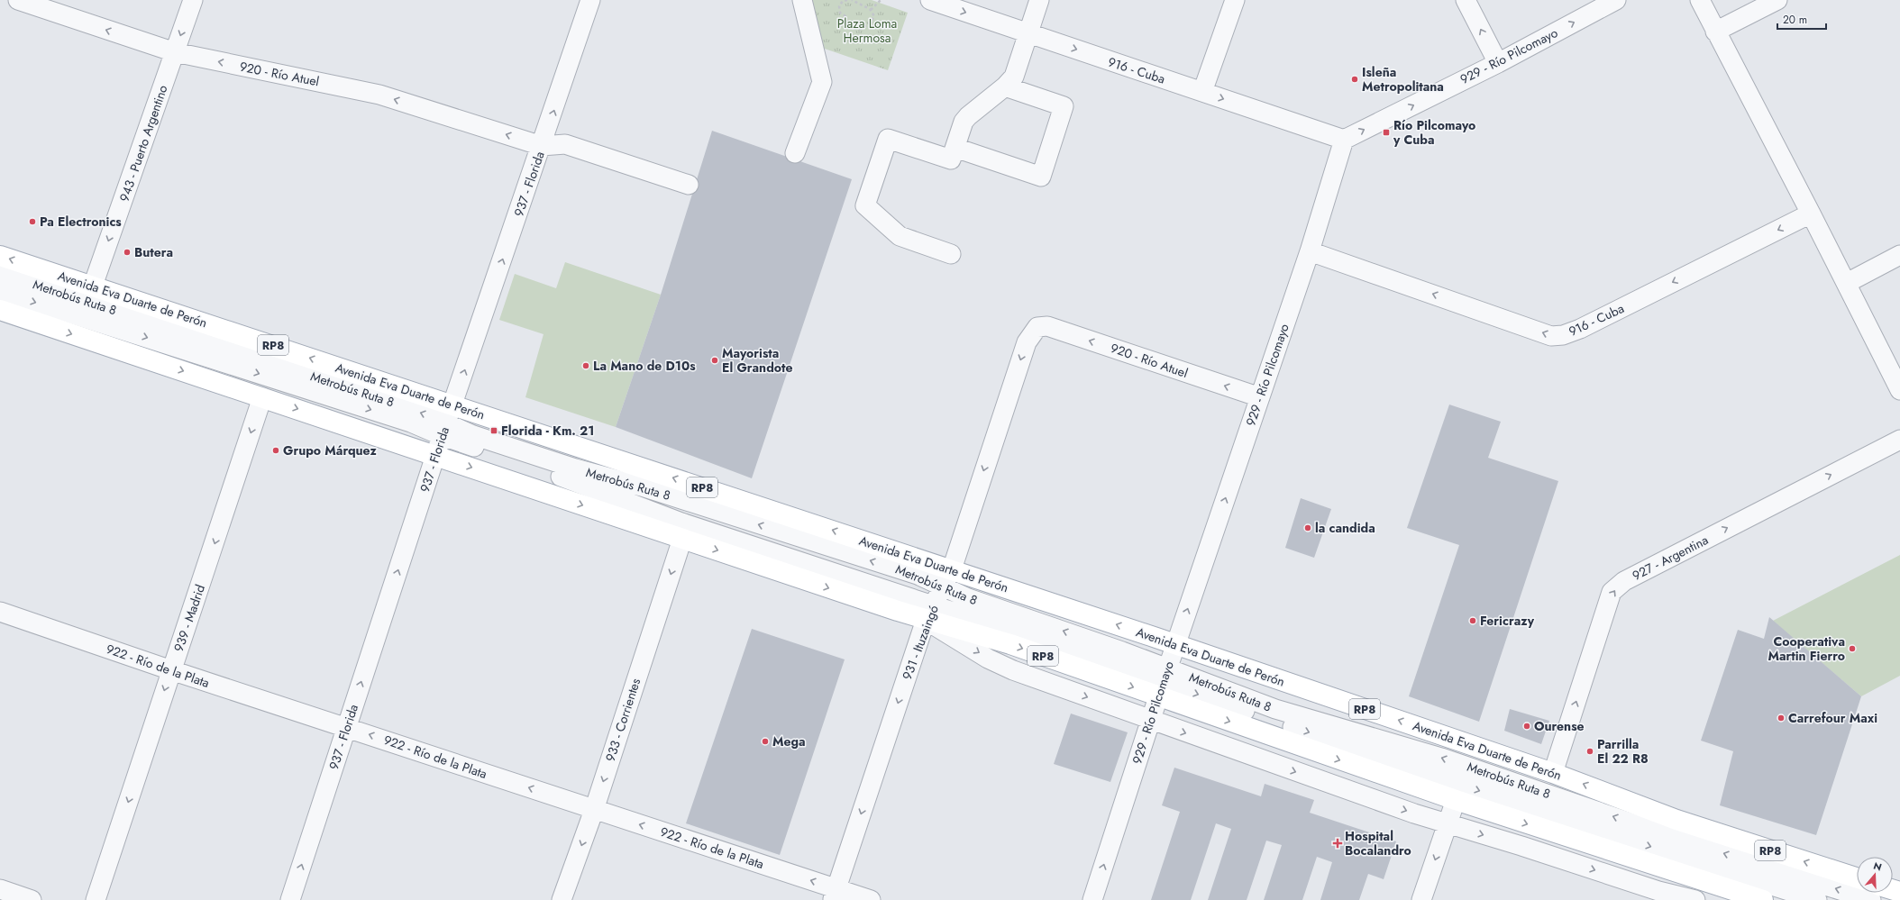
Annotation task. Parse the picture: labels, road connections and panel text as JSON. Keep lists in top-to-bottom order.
{
  "streets": {
    "main road": ["Avenida Eva Duarte de Perón", "RP8"],
    "street": [
      "929 - Río Pilcomayo",
      "916 - Cuba",
      "920 - Río Atuel",
      "943 - Puerto Argentino",
      "937 - Florida",
      "Metrobús Ruta 8",
      "927 - Argentina",
      "939 - Madrid",
      "931 - Ituzaingó",
      "922 - Río de la Plata",
      "933 - Corrientes"
    ]
  },
  "crossings": [
    ["929 - Río Pilcomayo", "916 - Cuba"],
    ["929 - Río Pilcomayo", "920 - Río Atuel"],
    ["929 - Río Pilcomayo", "Metrobús Ruta 8"],
    ["929 - Río Pilcomayo", "Avenida Eva Duarte de Perón"],
    ["920 - Río Atuel", "943 - Puerto Argentino"],
    ["920 - Río Atuel", "937 - Florida"],
    ["920 - Río Atuel", "931 - Ituzaingó"],
    ["943 - Puerto Argentino", "Avenida Eva Duarte de Perón"],
    ["937 - Florida", "Metrobús Ruta 8"],
    ["937 - Florida", "Avenida Eva Duarte de Perón"],
    ["937 - Florida", "922 - Río de la Plata"],
    ["Metrobús Ruta 8", "Avenida Eva Duarte de Perón"],
    ["Metrobús Ruta 8", "931 - Ituzaingó"],
    ["Avenida Eva Duarte de Perón", "927 - Argentina"],
    ["Avenida Eva Duarte de Perón", "939 - Madrid"],
    ["Avenida Eva Duarte de Perón", "931 - Ituzaingó"],
    ["Avenida Eva Duarte de Perón", "933 - Corrientes"],
    ["939 - Madrid", "922 - Río de la Plata"],
    ["931 - Ituzaingó", "922 - Río de la Plata"],
    ["922 - Río de la Plata", "933 - Corrientes"]
  ],
  "one_way": [
    "929 - Río Pilcomayo",
    "920 - Río Atuel",
    "943 - Puerto Argentino",
    "937 - Florida",
    "927 - Argentina",
    "939 - Madrid",
    "931 - Ituzaingó",
    "922 - Río de la Plata",
    "933 - Corrientes"
  ],
  "parks": ["Plaza Loma Hermosa"],
  "places": {
    "other": [
      "Isleña Metropolitana",
      "Pa Electronics",
      "Butera",
      "Mayorista El Grandote",
      "La Mano de D10s",
      "Grupo Márquez",
      "la candida",
      "Fericrazy",
      "Cooperativa Martin Fierro",
      "Carrefour Maxi",
      "Ourense",
      "Mega",
      "Parrilla El 22 R8"
    ],
    "transit": ["Río Pilcomayo y Cuba", "Florida - Km. 21"],
    "health": ["Hospital Bocalandro"]
  },
  "scale_bar": "20 m",
  "north": "top"
}
